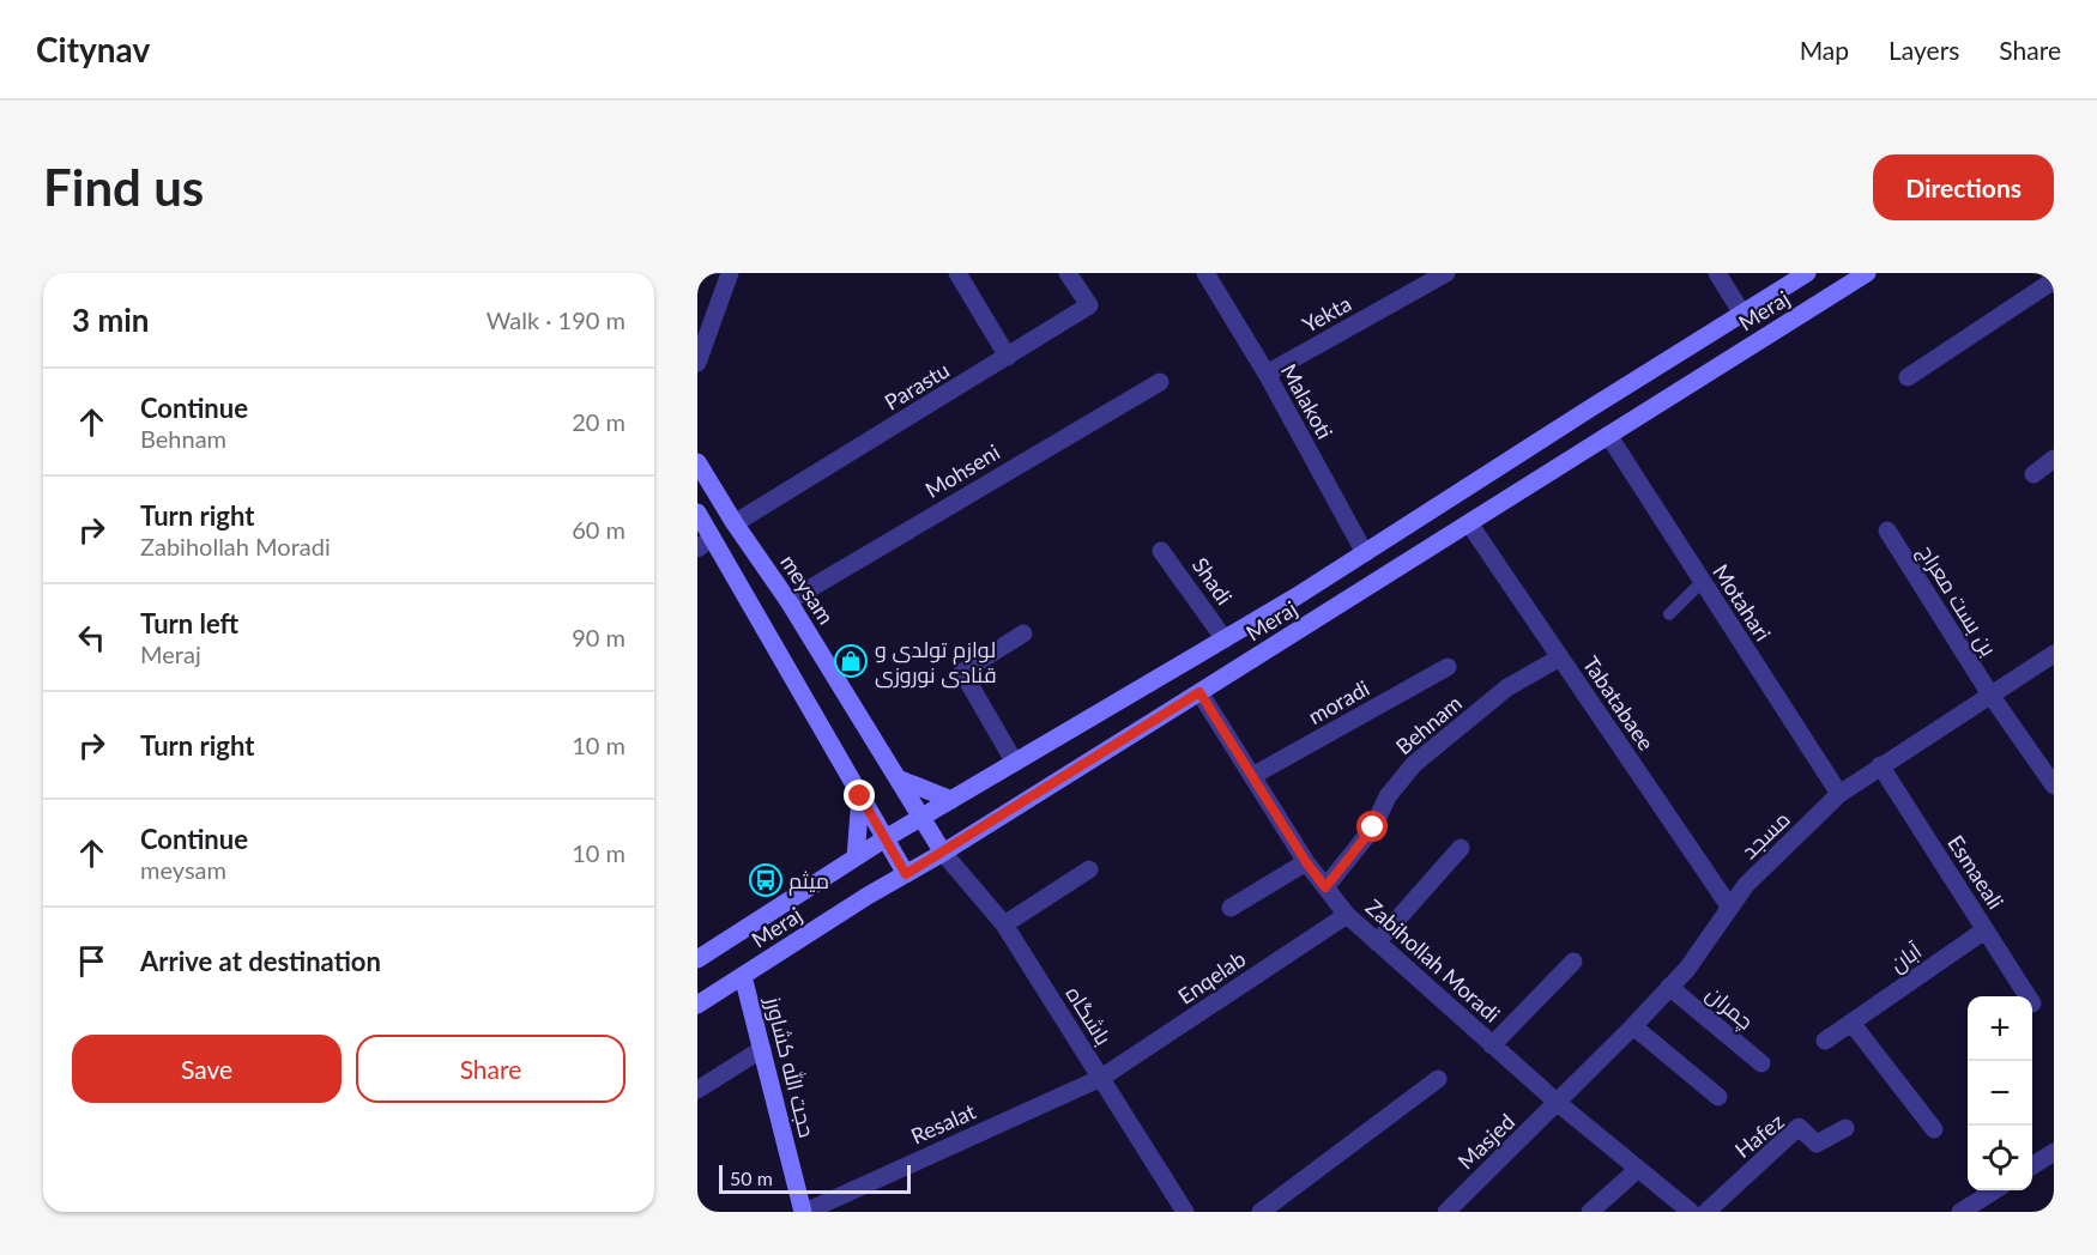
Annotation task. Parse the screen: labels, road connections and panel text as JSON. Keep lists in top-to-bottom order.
{
  "streets": {
    "main road": ["Meraj", "meysam", "حجت الله کشاورز"],
    "street": [
      "Yekta",
      "Parastu",
      "Malakoti",
      "Mohseni",
      "Shadi",
      "بن بست معراج",
      "Motahari",
      "moradi",
      "Tabatabaee",
      "Behnam",
      "مسجد",
      "Esmaeali",
      "آبان",
      "Zabihollah Moradi",
      "Enqelab",
      "چمران",
      "باشگاه",
      "Resalat",
      "Hafez",
      "Masjed"
    ]
  },
  "crossings": [
    ["Meraj", "Malakoti"],
    ["Meraj", "Shadi"],
    ["Meraj", "meysam"],
    ["Meraj", "Motahari"],
    ["Meraj", "Tabatabaee"],
    ["Meraj", "Zabihollah Moradi"],
    ["Meraj", "باشگاه"],
    ["Meraj", "حجت الله کشاورز"],
    ["Yekta", "Malakoti"],
    ["Parastu", "meysam"],
    ["Mohseni", "meysam"],
    ["meysam", "باشگاه"],
    ["بن بست معراج", "مسجد"],
    ["Motahari", "مسجد"],
    ["moradi", "Zabihollah Moradi"],
    ["Tabatabaee", "Behnam"],
    ["Tabatabaee", "مسجد"],
    ["Behnam", "Zabihollah Moradi"],
    ["مسجد", "Esmaeali"],
    ["مسجد", "Zabihollah Moradi"],
    ["مسجد", "چمران"],
    ["مسجد", "Masjed"],
    ["Esmaeali", "آبان"],
    ["Zabihollah Moradi", "Enqelab"],
    ["Zabihollah Moradi", "Masjed"],
    ["Enqelab", "باشگاه"],
    ["Enqelab", "Resalat"],
    ["باشگاه", "Resalat"],
    ["حجت الله کشاورز", "Resalat"]
  ],
  "places": {
    "shop": ["لوازم تولدی و قنادی نوروزی"],
    "bus stop": ["میثم"]
  },
  "scale_bar": "50 m",
  "page": {
    "header": "Citynav",
    "nav": ["Map", "Layers", "Share"],
    "buttons": [
      "Directions",
      ["Save", "Share"]
    ],
    "title": "Find us",
    "heading": ["3 min", "Walk · 190 m"],
    "list": [
      ["Continue", "Behnam", "20 m"],
      ["Turn right", "Zabihollah Moradi", "60 m"],
      ["Turn left", "Meraj", "90 m"],
      ["Turn right", "10 m"],
      ["Continue", "meysam", "10 m"],
      "Arrive at destination"
    ],
    "map_buttons": ["+", "−"],
    "scale": "50 m"
  }
}
